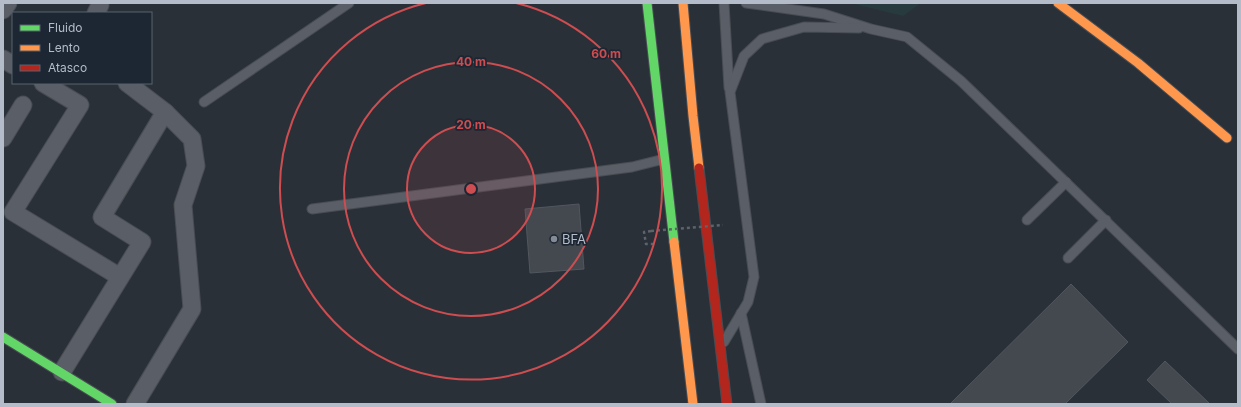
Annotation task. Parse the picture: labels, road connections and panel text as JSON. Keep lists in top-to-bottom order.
{
  "places": ["BFA"],
  "legend": ["Fluido", "Lento", "Atasco"],
  "rings": ["60 m", "40 m", "20 m"]
}
